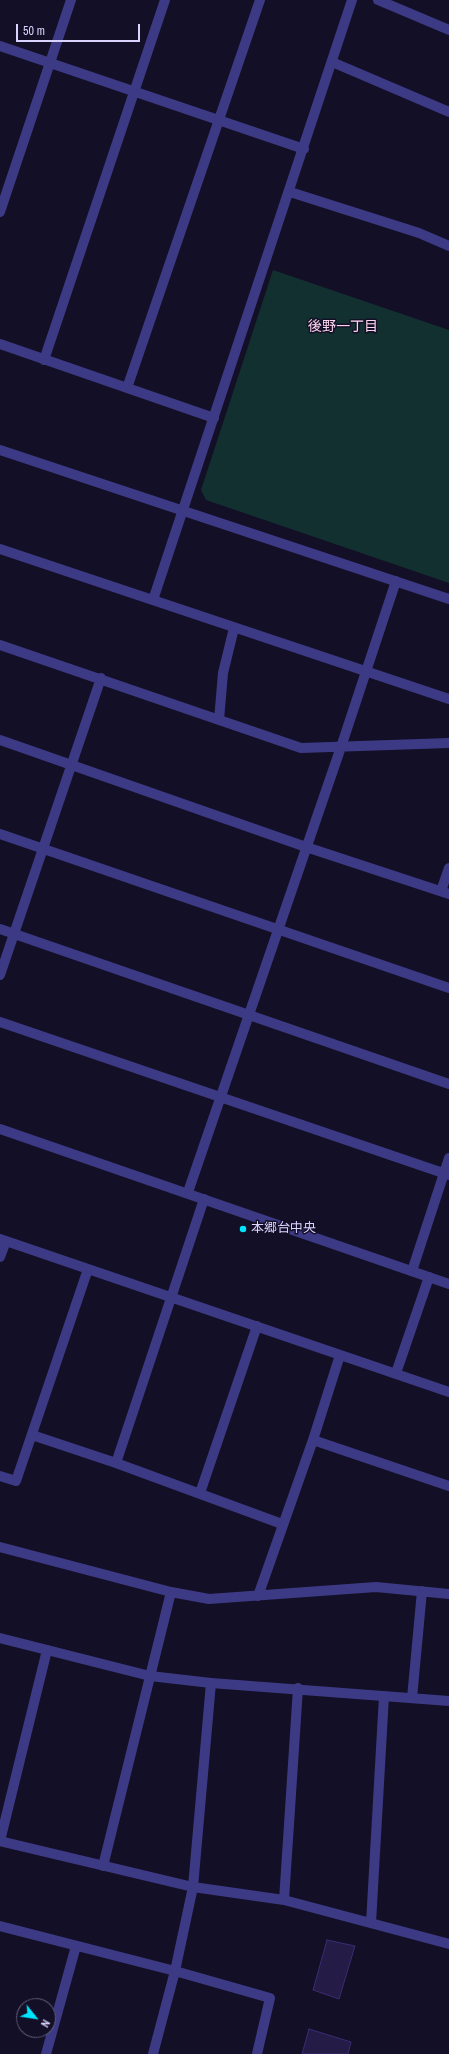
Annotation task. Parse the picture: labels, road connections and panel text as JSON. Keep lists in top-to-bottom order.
{
  "districts": ["後野一丁目"],
  "places": ["本郷台中央"],
  "scale_bar": "50 m",
  "north": "bottom right"
}
